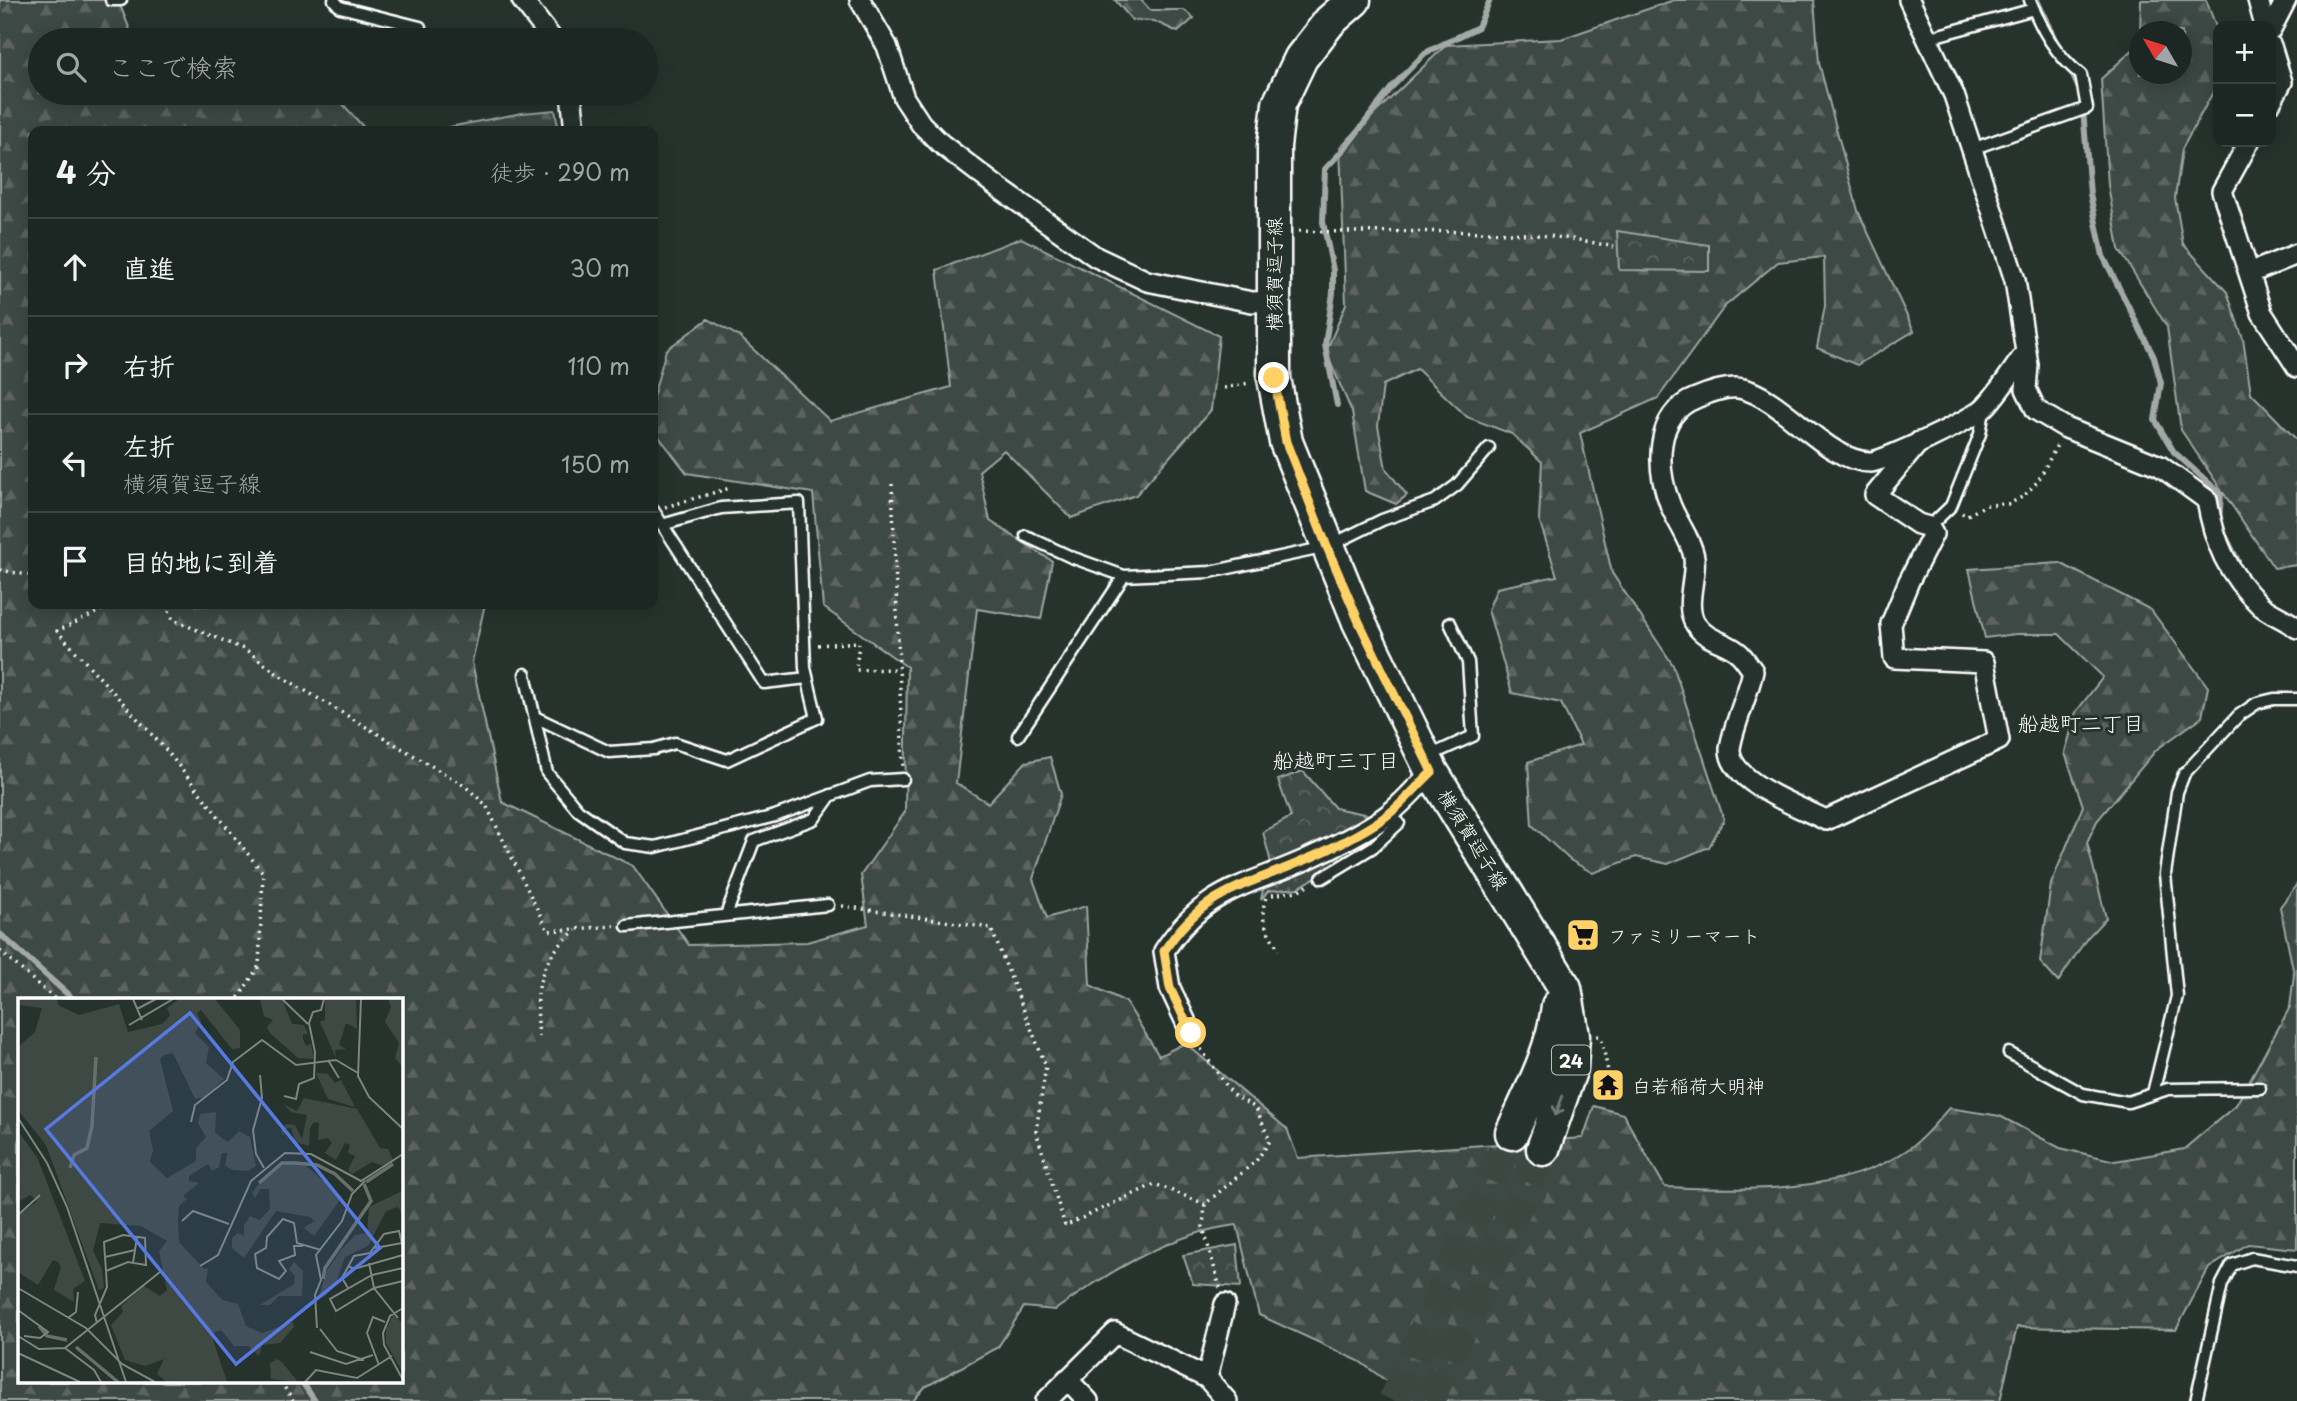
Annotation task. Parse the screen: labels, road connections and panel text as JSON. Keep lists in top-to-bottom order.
{
  "streets": {
    "main road": ["横須賀逗子線", "24"]
  },
  "districts": ["船越町二丁目", "船越町三丁目"],
  "places": {
    "supermarket": ["ファミリーマート"],
    "temple": ["白若稲荷大明神"]
  },
  "north": "top left",
  "page": {
    "map_buttons": ["+", "−"],
    "search": "ここで検索",
    "heading": ["4 分", "徒歩 · 290 m"],
    "list": [
      ["直進", "30 m"],
      ["右折", "110 m"],
      ["左折", "横須賀逗子線", "150 m"],
      "目的地に到着"
    ]
  }
}
